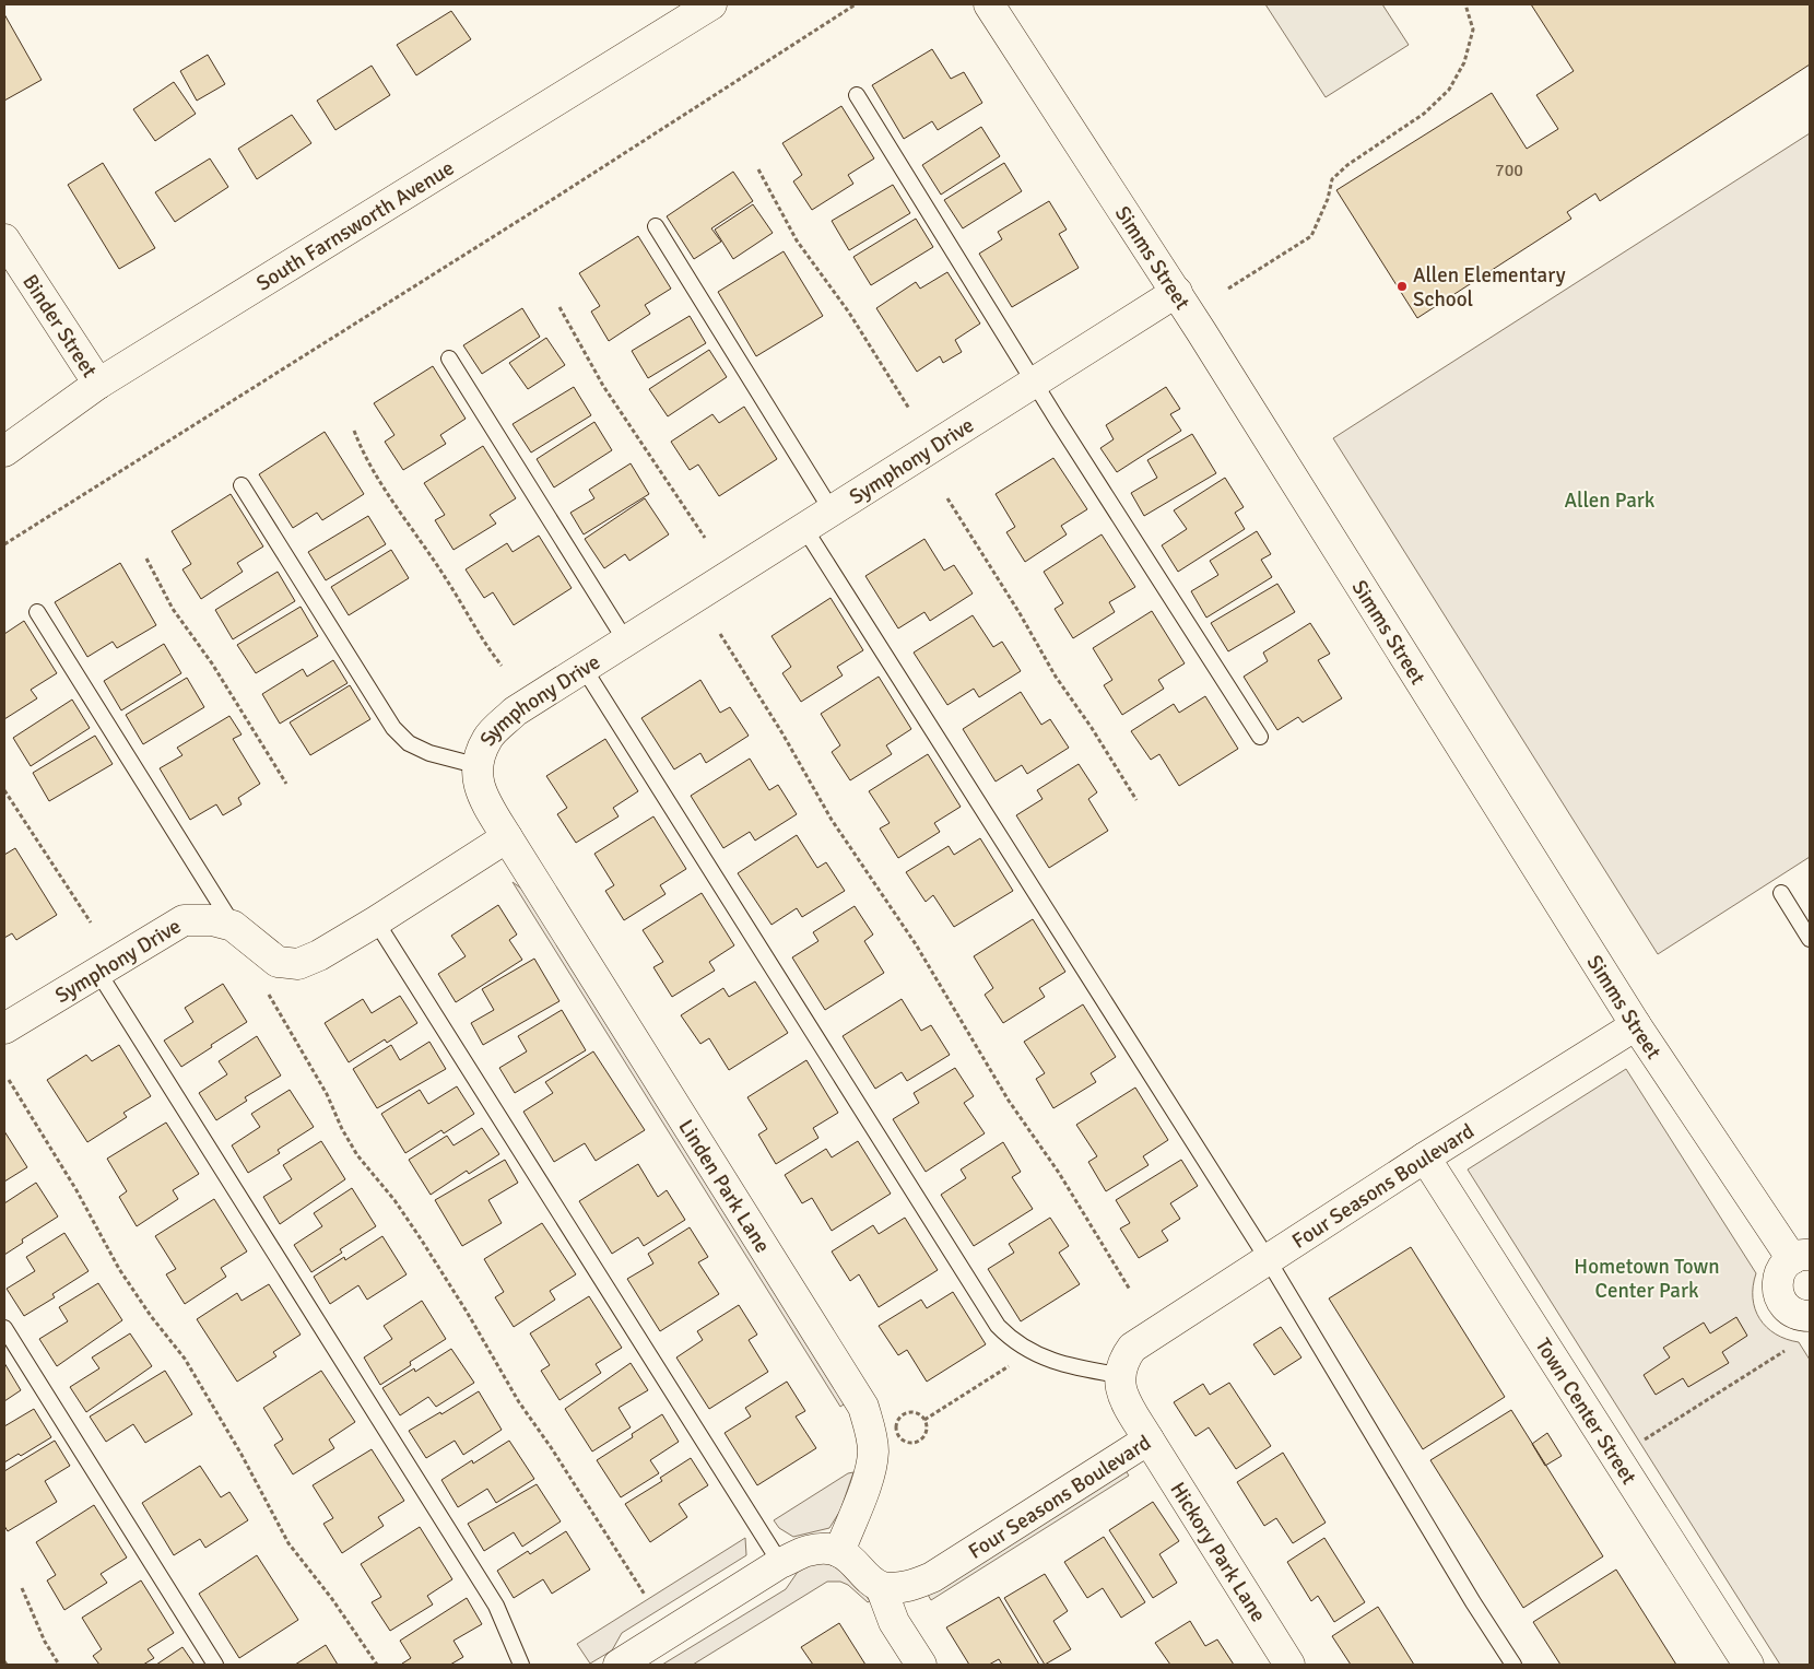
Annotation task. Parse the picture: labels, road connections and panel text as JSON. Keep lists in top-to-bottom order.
{
  "streets": {
    "street": [
      "South Farnsworth Avenue",
      "Simms Street",
      "Binder Street",
      "Symphony Drive",
      "Four Seasons Boulevard",
      "Linden Park Lane",
      "Town Center Street",
      "Hickory Park Lane"
    ]
  },
  "crossings": [
    ["South Farnsworth Avenue", "Binder Street"],
    ["Simms Street", "Symphony Drive"],
    ["Simms Street", "Four Seasons Boulevard"],
    ["Symphony Drive", "Linden Park Lane"],
    ["Four Seasons Boulevard", "Town Center Street"],
    ["Four Seasons Boulevard", "Hickory Park Lane"]
  ],
  "parks": ["Allen Park", "Hometown Town Center Park"],
  "places": ["Allen Elementary School"],
  "house_numbers": ["700"]
}
